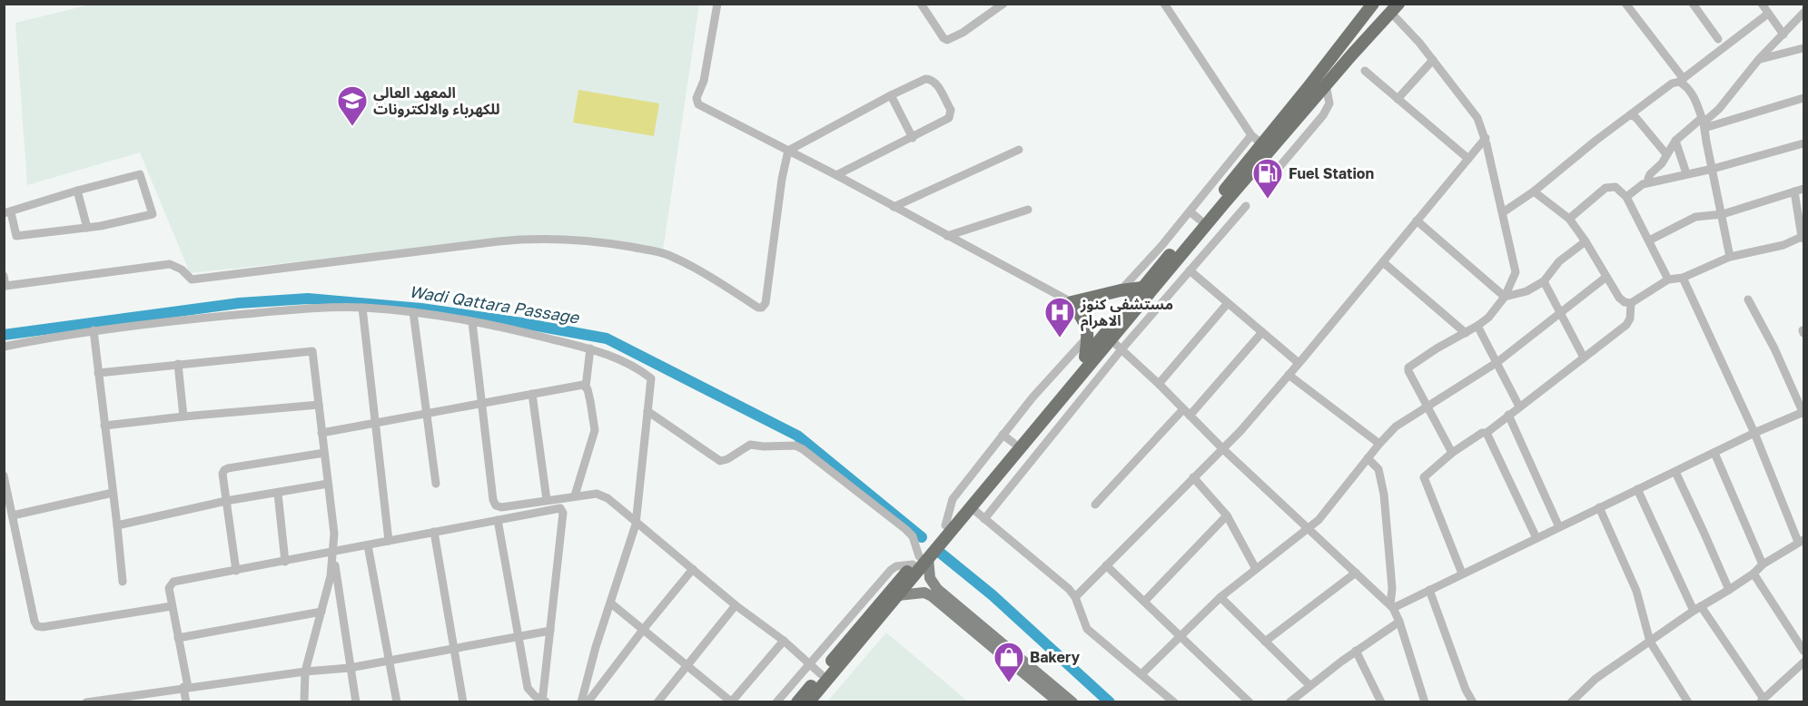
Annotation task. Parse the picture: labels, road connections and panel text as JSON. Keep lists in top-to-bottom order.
{
  "water": ["Wadi Qattara Passage"],
  "places": {
    "school or university": ["المعهد العالي للكهرباء والالكترونات"],
    "fuel station": ["Fuel Station"],
    "hospital": ["مستشفى كنوز الاهرام"],
    "shop": ["Bakery"]
  }
}
